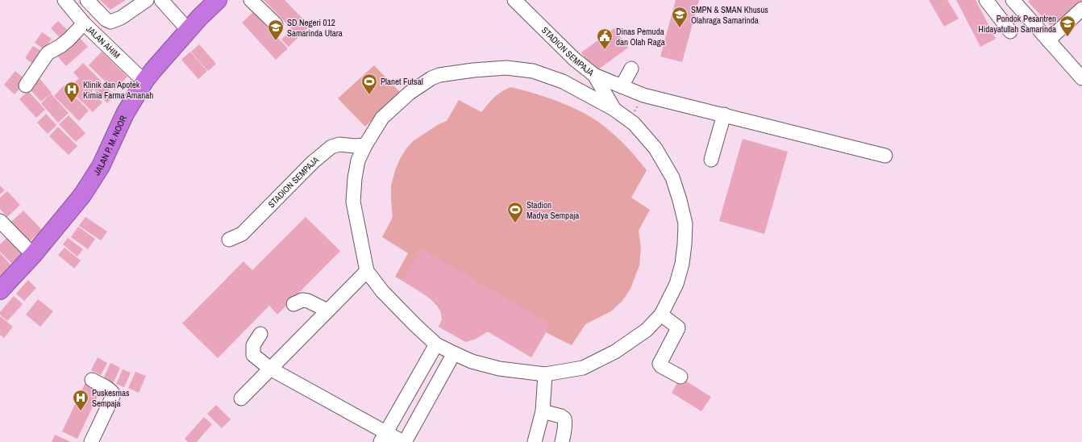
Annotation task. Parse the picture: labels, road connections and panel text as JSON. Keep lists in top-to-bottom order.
{
  "streets": {
    "highway": ["JALAN P. M. NOOR"],
    "street": ["JALAN AHIM", "STADION SEMPAJA"]
  },
  "crossings": [
    ["JALAN AHIM", "JALAN P. M. NOOR"]
  ],
  "places": {
    "school or university": ["SMPN & SMAN Khusus Olahraga Samarinda", "Pondok Pesantren Hidayatullah Samarinda", "SD Negeri 012 Samarinda Utara"],
    "public building": ["Dinas Pemuda dan Olah Raga"],
    "sports": ["Planet Futsal", "Stadion Madya Sempaja"],
    "hospital": ["Klinik dan Apotek Kimia Farma Amanah", "Puskesmas Sempaja"]
  }
}
